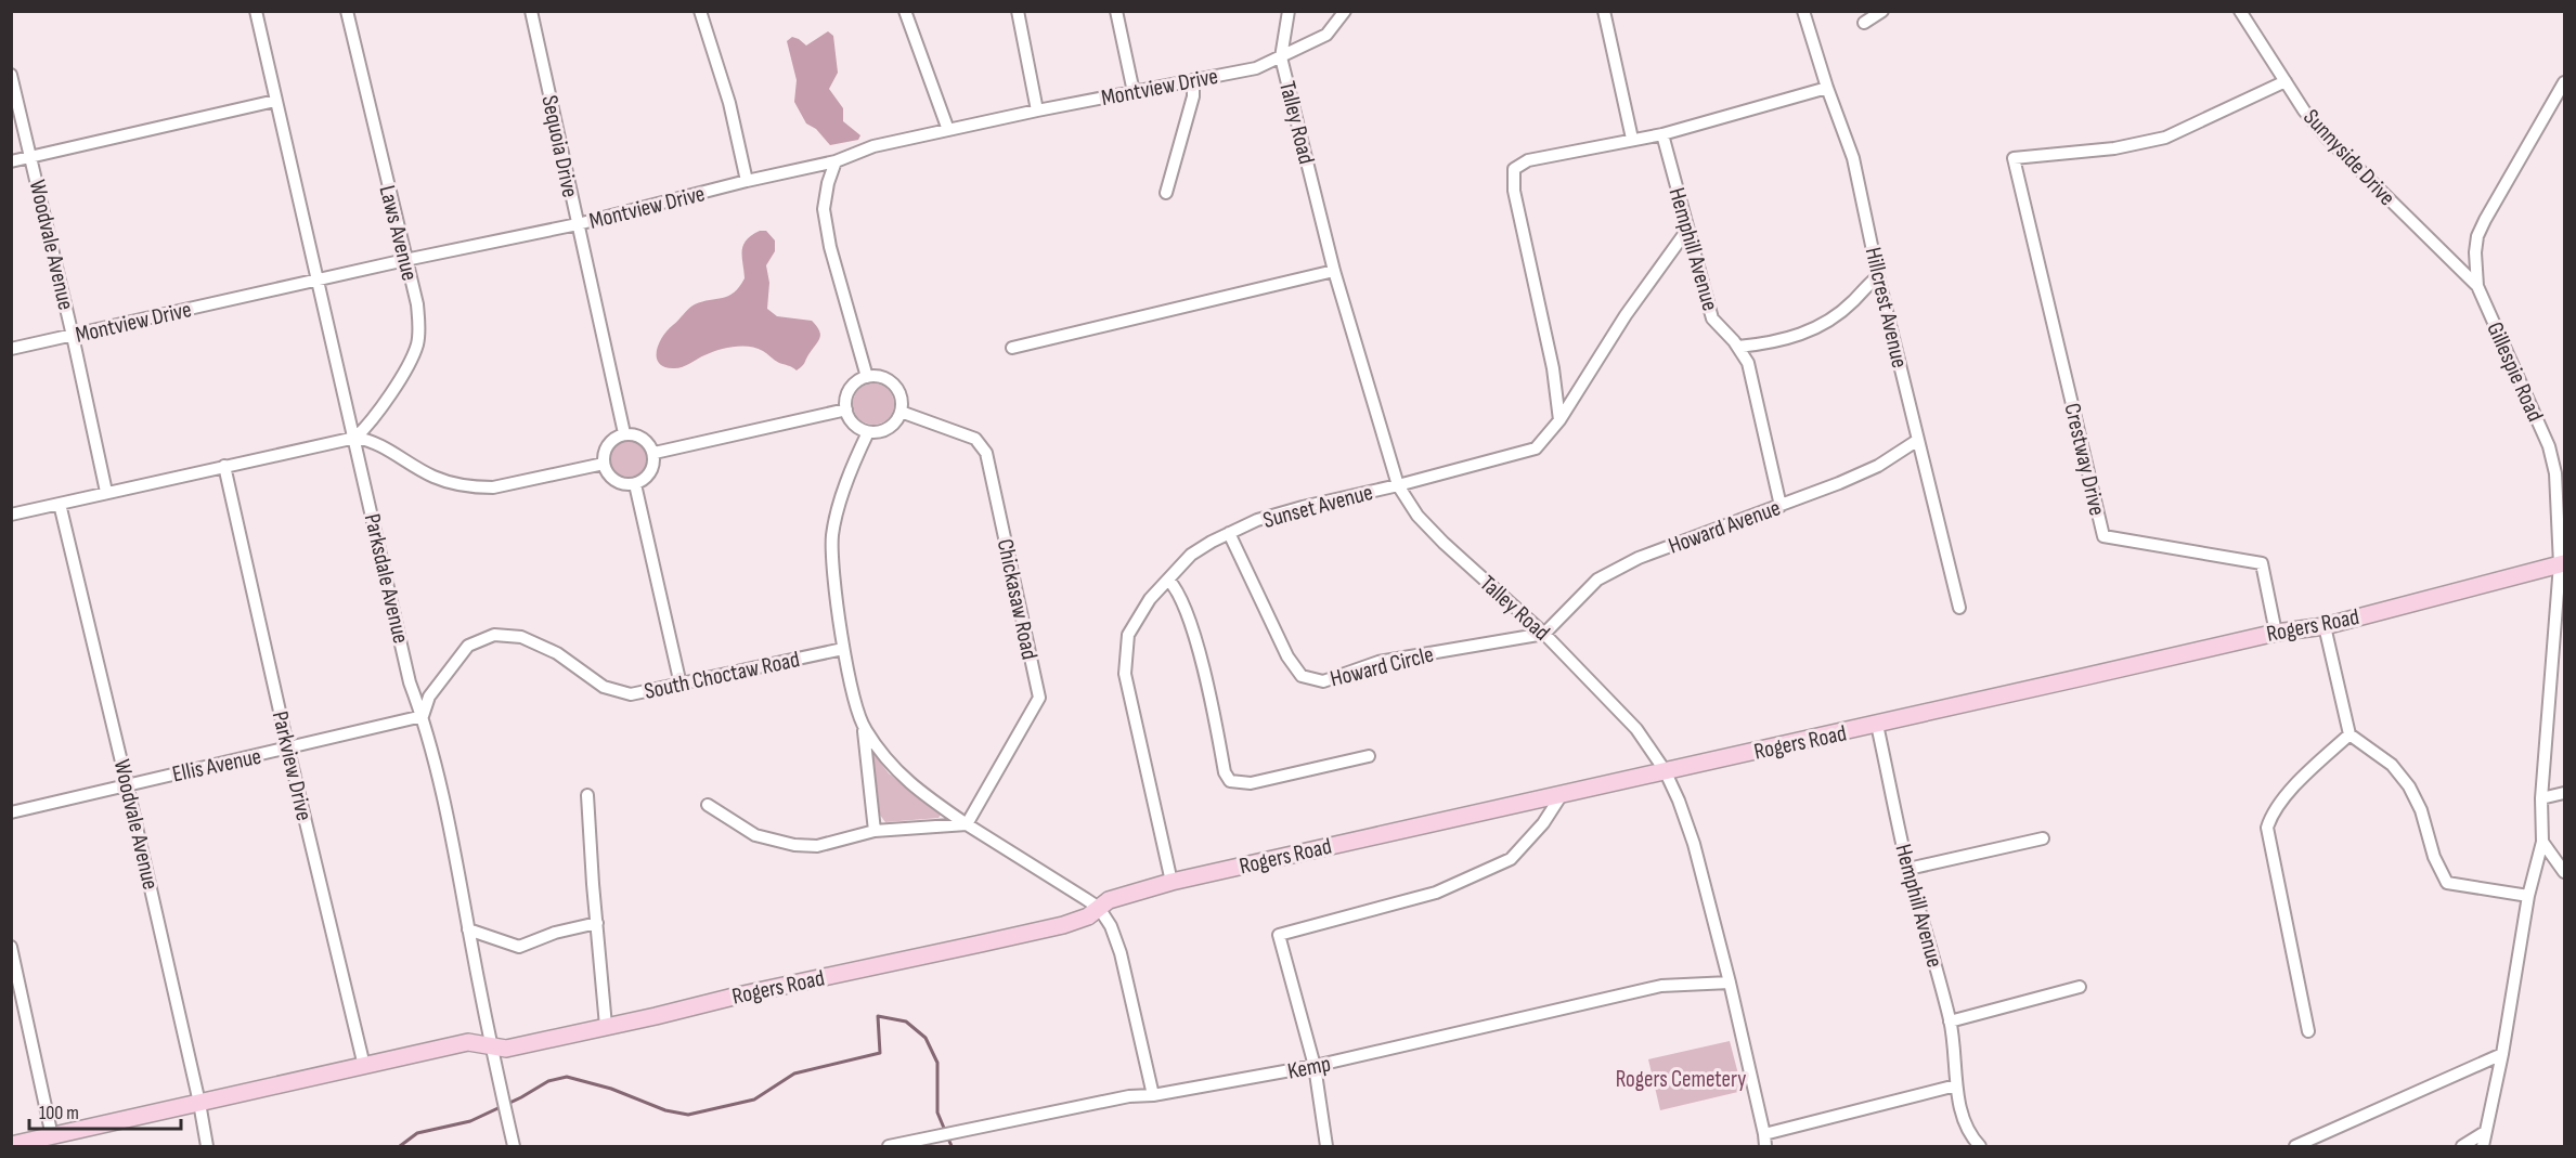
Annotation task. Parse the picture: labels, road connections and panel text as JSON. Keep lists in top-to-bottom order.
{
  "streets": {
    "street": [
      "Montview Drive",
      "Talley Road",
      "Sequoia Drive",
      "Sunnyside Drive",
      "Laws Avenue",
      "Woodvale Avenue",
      "Hemphill Avenue",
      "Hillcrest Avenue",
      "Gillespie Road",
      "Crestway Drive",
      "Sunset Avenue",
      "Howard Avenue",
      "Parksdale Avenue",
      "Chickasaw Road",
      "Rogers Road",
      "Howard Circle",
      "South Choctaw Road",
      "Ellis Avenue",
      "Parkview Drive",
      "Kemp"
    ]
  },
  "crossings": [
    ["Montview Drive", "Talley Road"],
    ["Montview Drive", "Sequoia Drive"],
    ["Montview Drive", "Laws Avenue"],
    ["Montview Drive", "Woodvale Avenue"],
    ["Montview Drive", "Parksdale Avenue"],
    ["Talley Road", "Sunset Avenue"],
    ["Talley Road", "Howard Avenue"],
    ["Talley Road", "Rogers Road"],
    ["Talley Road", "Howard Circle"],
    ["Talley Road", "Kemp"],
    ["Sunnyside Drive", "Gillespie Road"],
    ["Sunnyside Drive", "Crestway Drive"],
    ["Laws Avenue", "Parksdale Avenue"],
    ["Woodvale Avenue", "Rogers Road"],
    ["Woodvale Avenue", "Ellis Avenue"],
    ["Hemphill Avenue", "Sunset Avenue"],
    ["Hemphill Avenue", "Howard Avenue"],
    ["Hemphill Avenue", "Rogers Road"],
    ["Hillcrest Avenue", "Howard Avenue"],
    ["Gillespie Road", "Rogers Road"],
    ["Crestway Drive", "Rogers Road"],
    ["Sunset Avenue", "Rogers Road"],
    ["Sunset Avenue", "Howard Circle"],
    ["Howard Avenue", "Howard Circle"],
    ["Parksdale Avenue", "Rogers Road"],
    ["Parksdale Avenue", "South Choctaw Road"],
    ["Parksdale Avenue", "Ellis Avenue"],
    ["Rogers Road", "Parkview Drive"],
    ["South Choctaw Road", "Ellis Avenue"],
    ["Ellis Avenue", "Parkview Drive"]
  ],
  "parks": ["Rogers Cemetery"],
  "scale_bar": "100 m"
}
